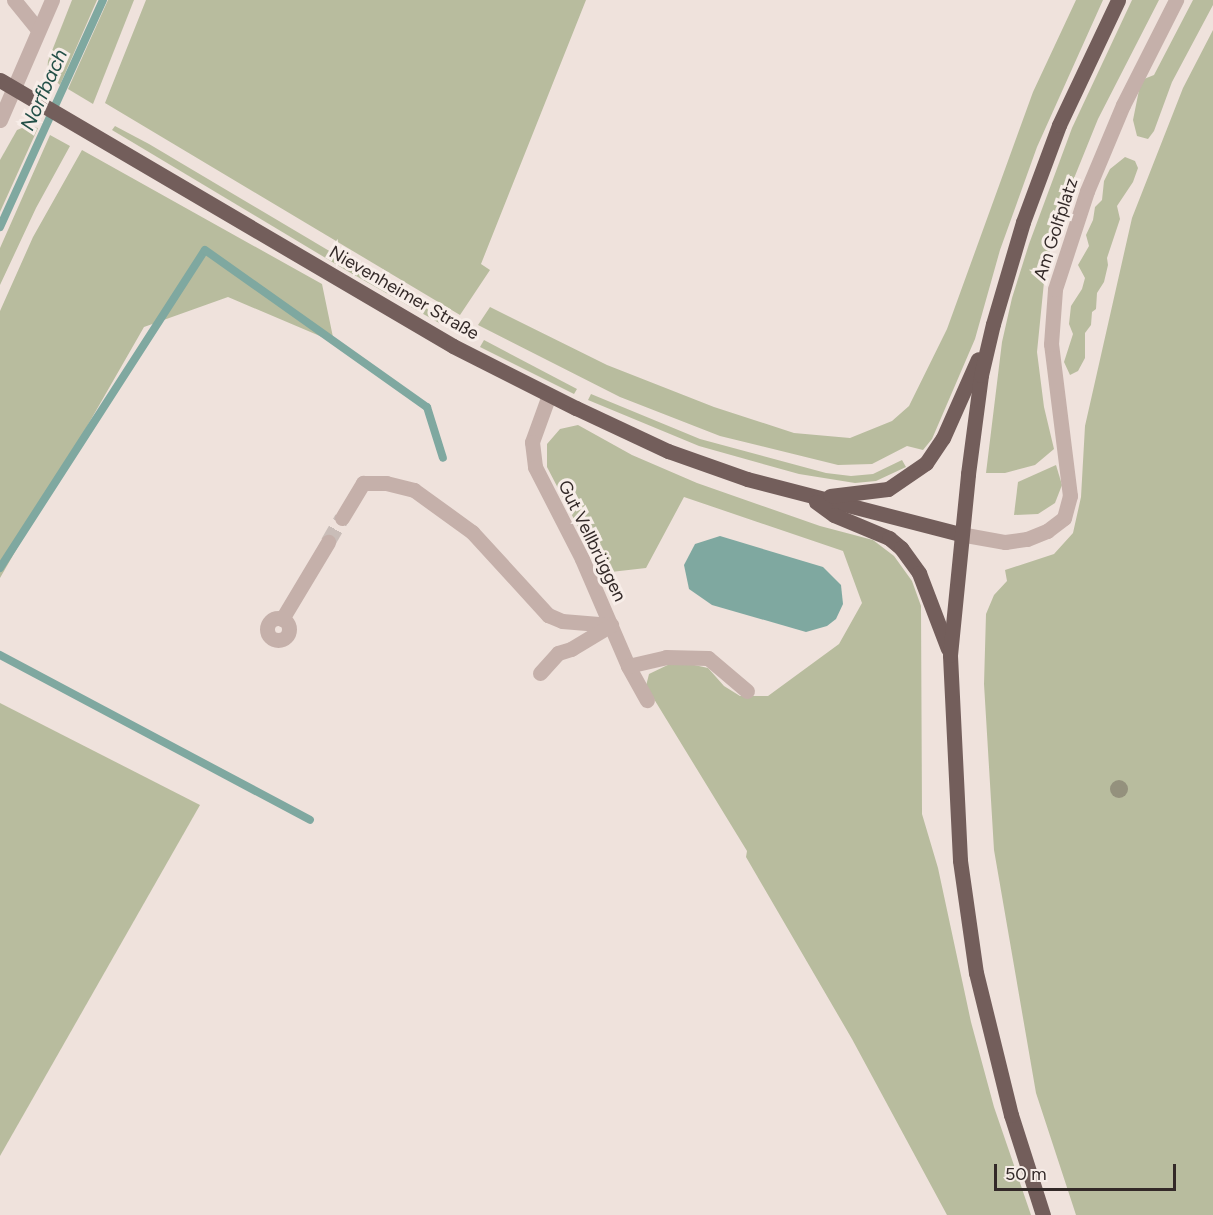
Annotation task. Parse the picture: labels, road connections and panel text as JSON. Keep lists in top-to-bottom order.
{
  "streets": {
    "main road": ["Nievenheimer Straße"],
    "street": ["Am Golfplatz", "Gut Vellbrüggen"]
  },
  "crossings": [
    ["Am Golfplatz", "Nievenheimer Straße"],
    ["Nievenheimer Straße", "Gut Vellbrüggen"]
  ],
  "water": ["Norfbach"],
  "scale_bar": "50 m"
}
